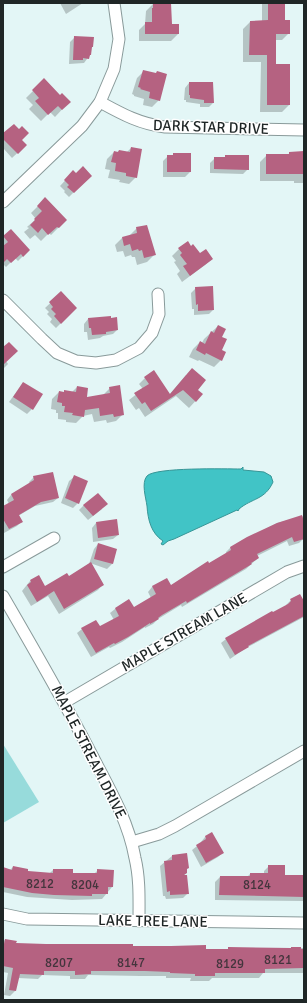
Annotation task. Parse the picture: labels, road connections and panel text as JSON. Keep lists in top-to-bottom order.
{
  "streets": {
    "street": [
      "DARK STAR DRIVE",
      "MAPLE STREAM LANE",
      "MAPLE STREAM DRIVE",
      "LAKE TREE LANE"
    ]
  },
  "crossings": [
    ["MAPLE STREAM LANE", "MAPLE STREAM DRIVE"],
    ["MAPLE STREAM DRIVE", "LAKE TREE LANE"]
  ],
  "house_numbers": [
    "8212",
    "8204",
    "8124",
    "8121",
    "8207",
    "8147",
    "8129"
  ]
}
